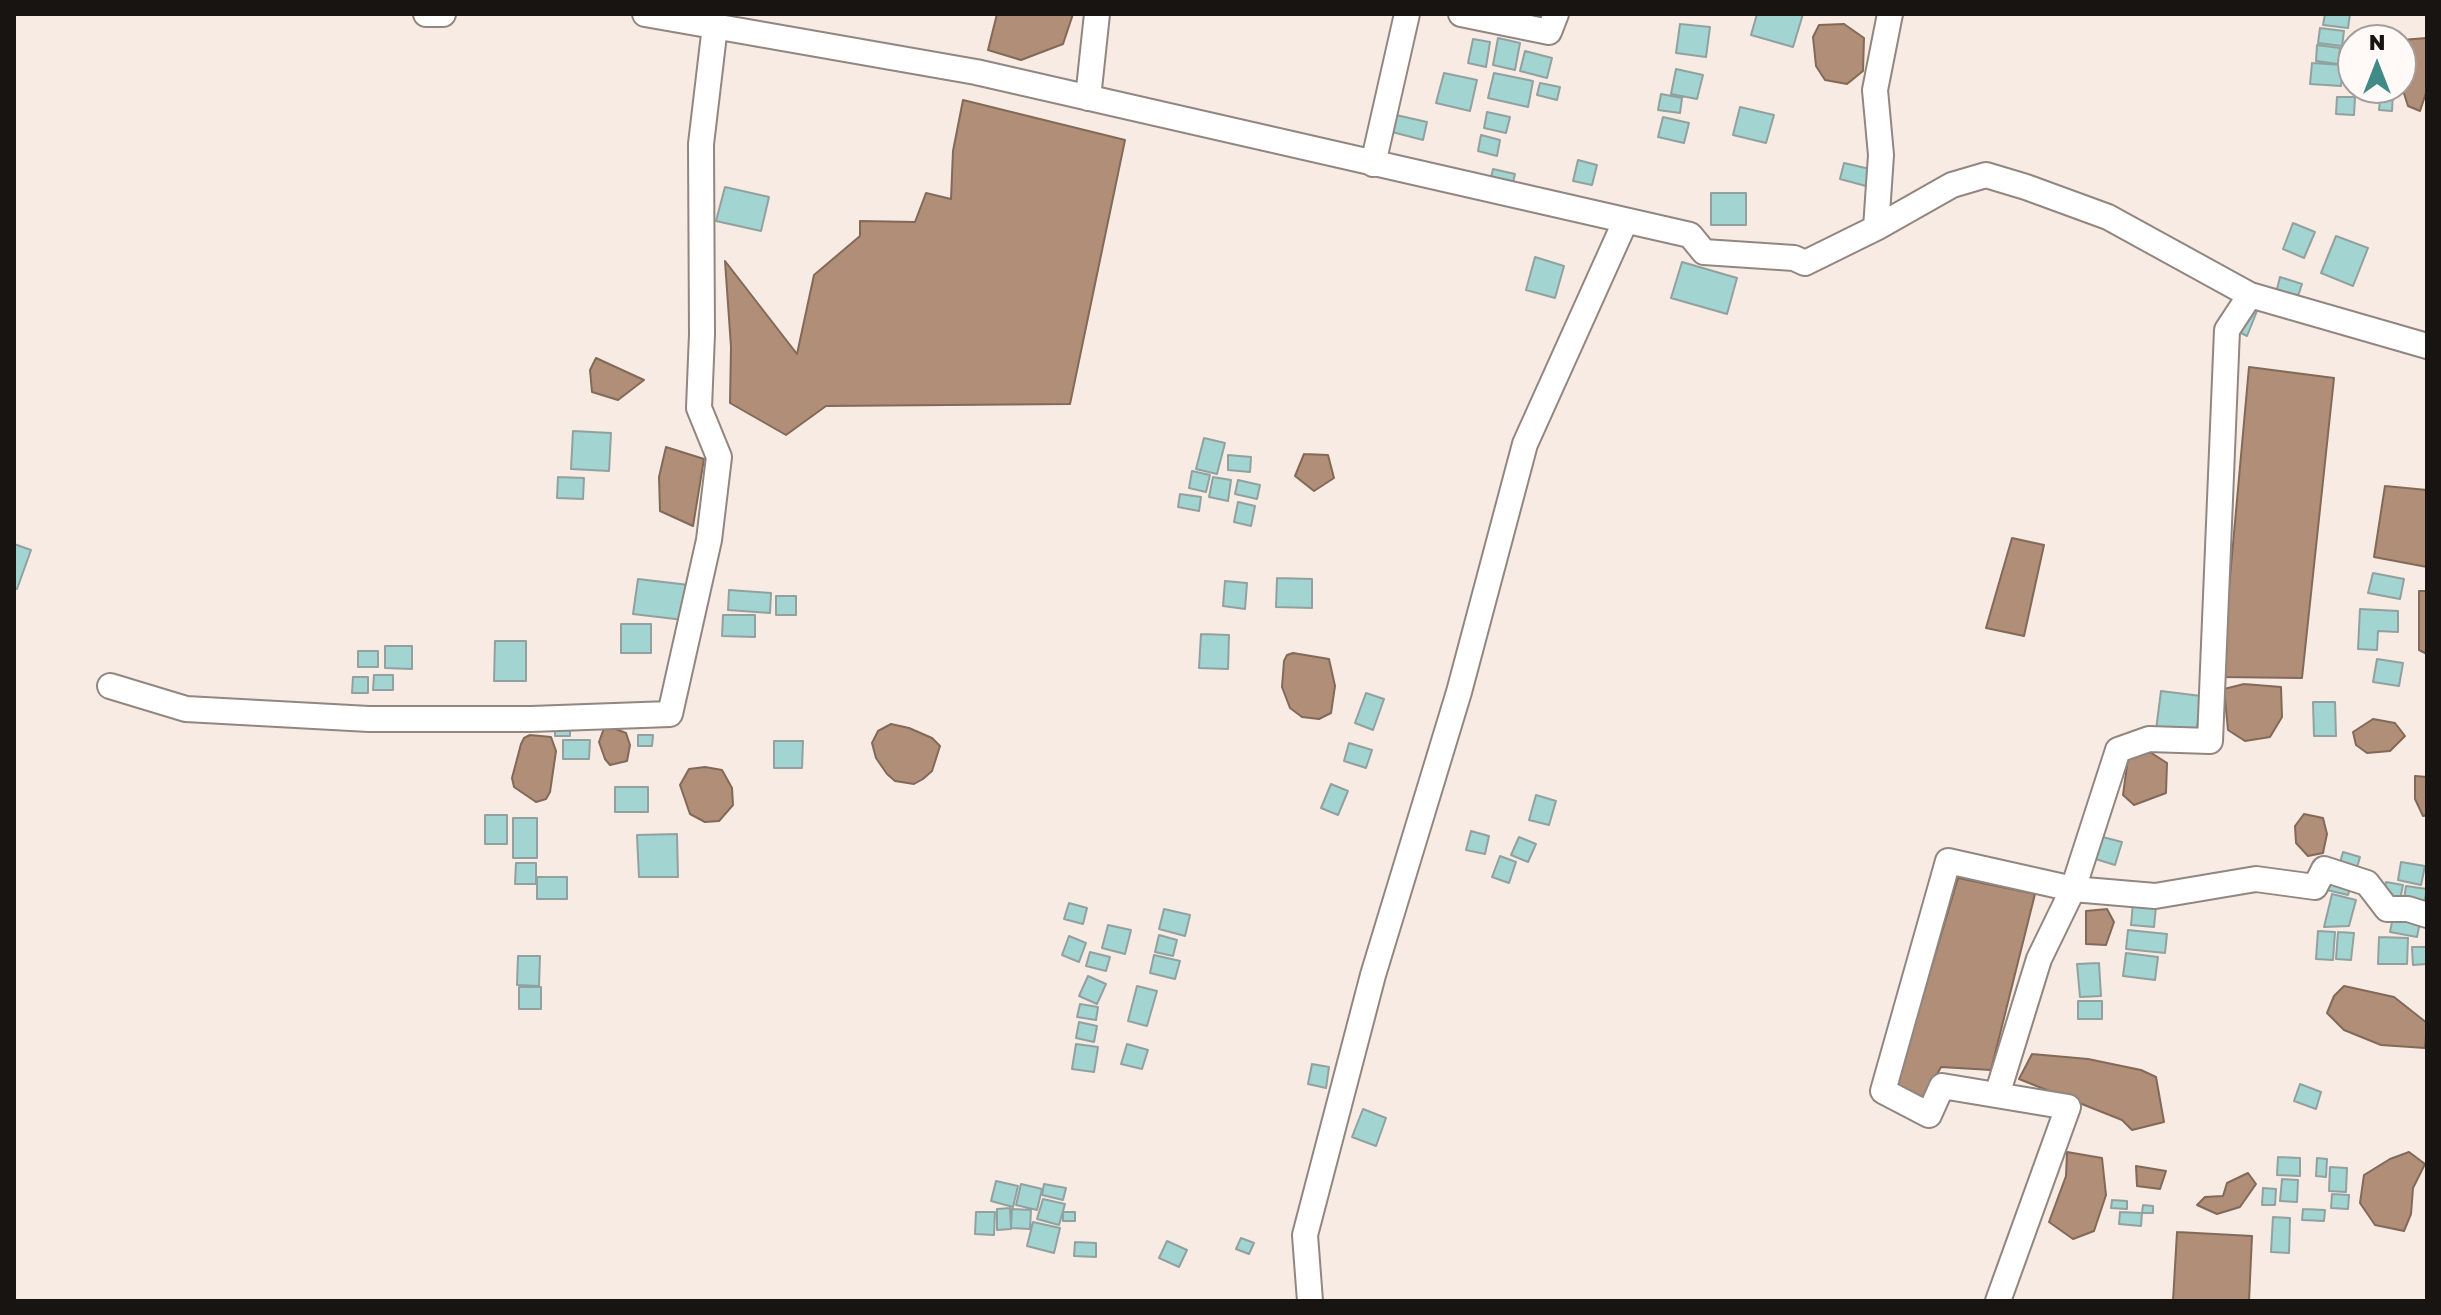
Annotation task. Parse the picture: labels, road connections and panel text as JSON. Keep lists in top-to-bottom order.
{
  "north": "top"
}
